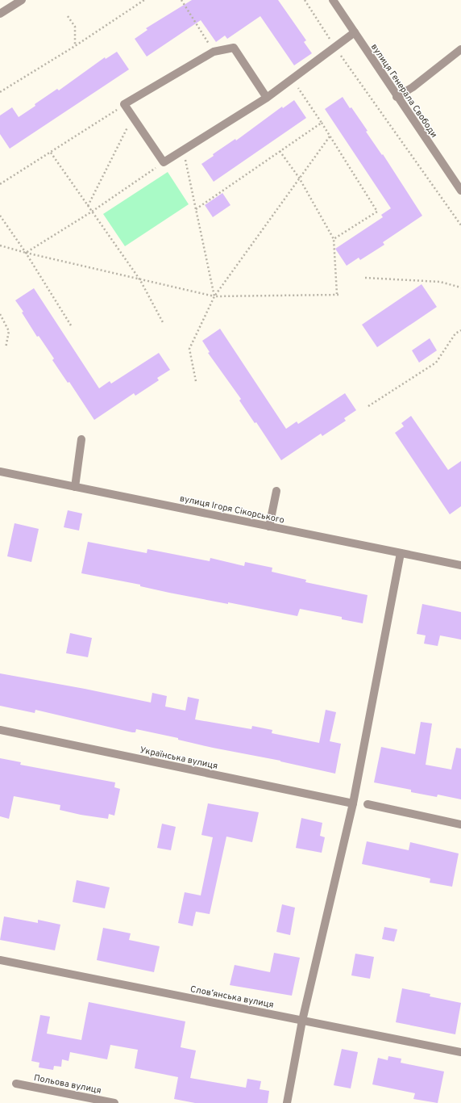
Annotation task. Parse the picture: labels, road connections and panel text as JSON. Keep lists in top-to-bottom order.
{
  "streets": {
    "street": [
      "вулиця Генерала Свободи",
      "вулиця Ігоря Сікорського",
      "Українська вулиця",
      "Словʼянська вулиця",
      "Польова вулиця"
    ]
  }
}
